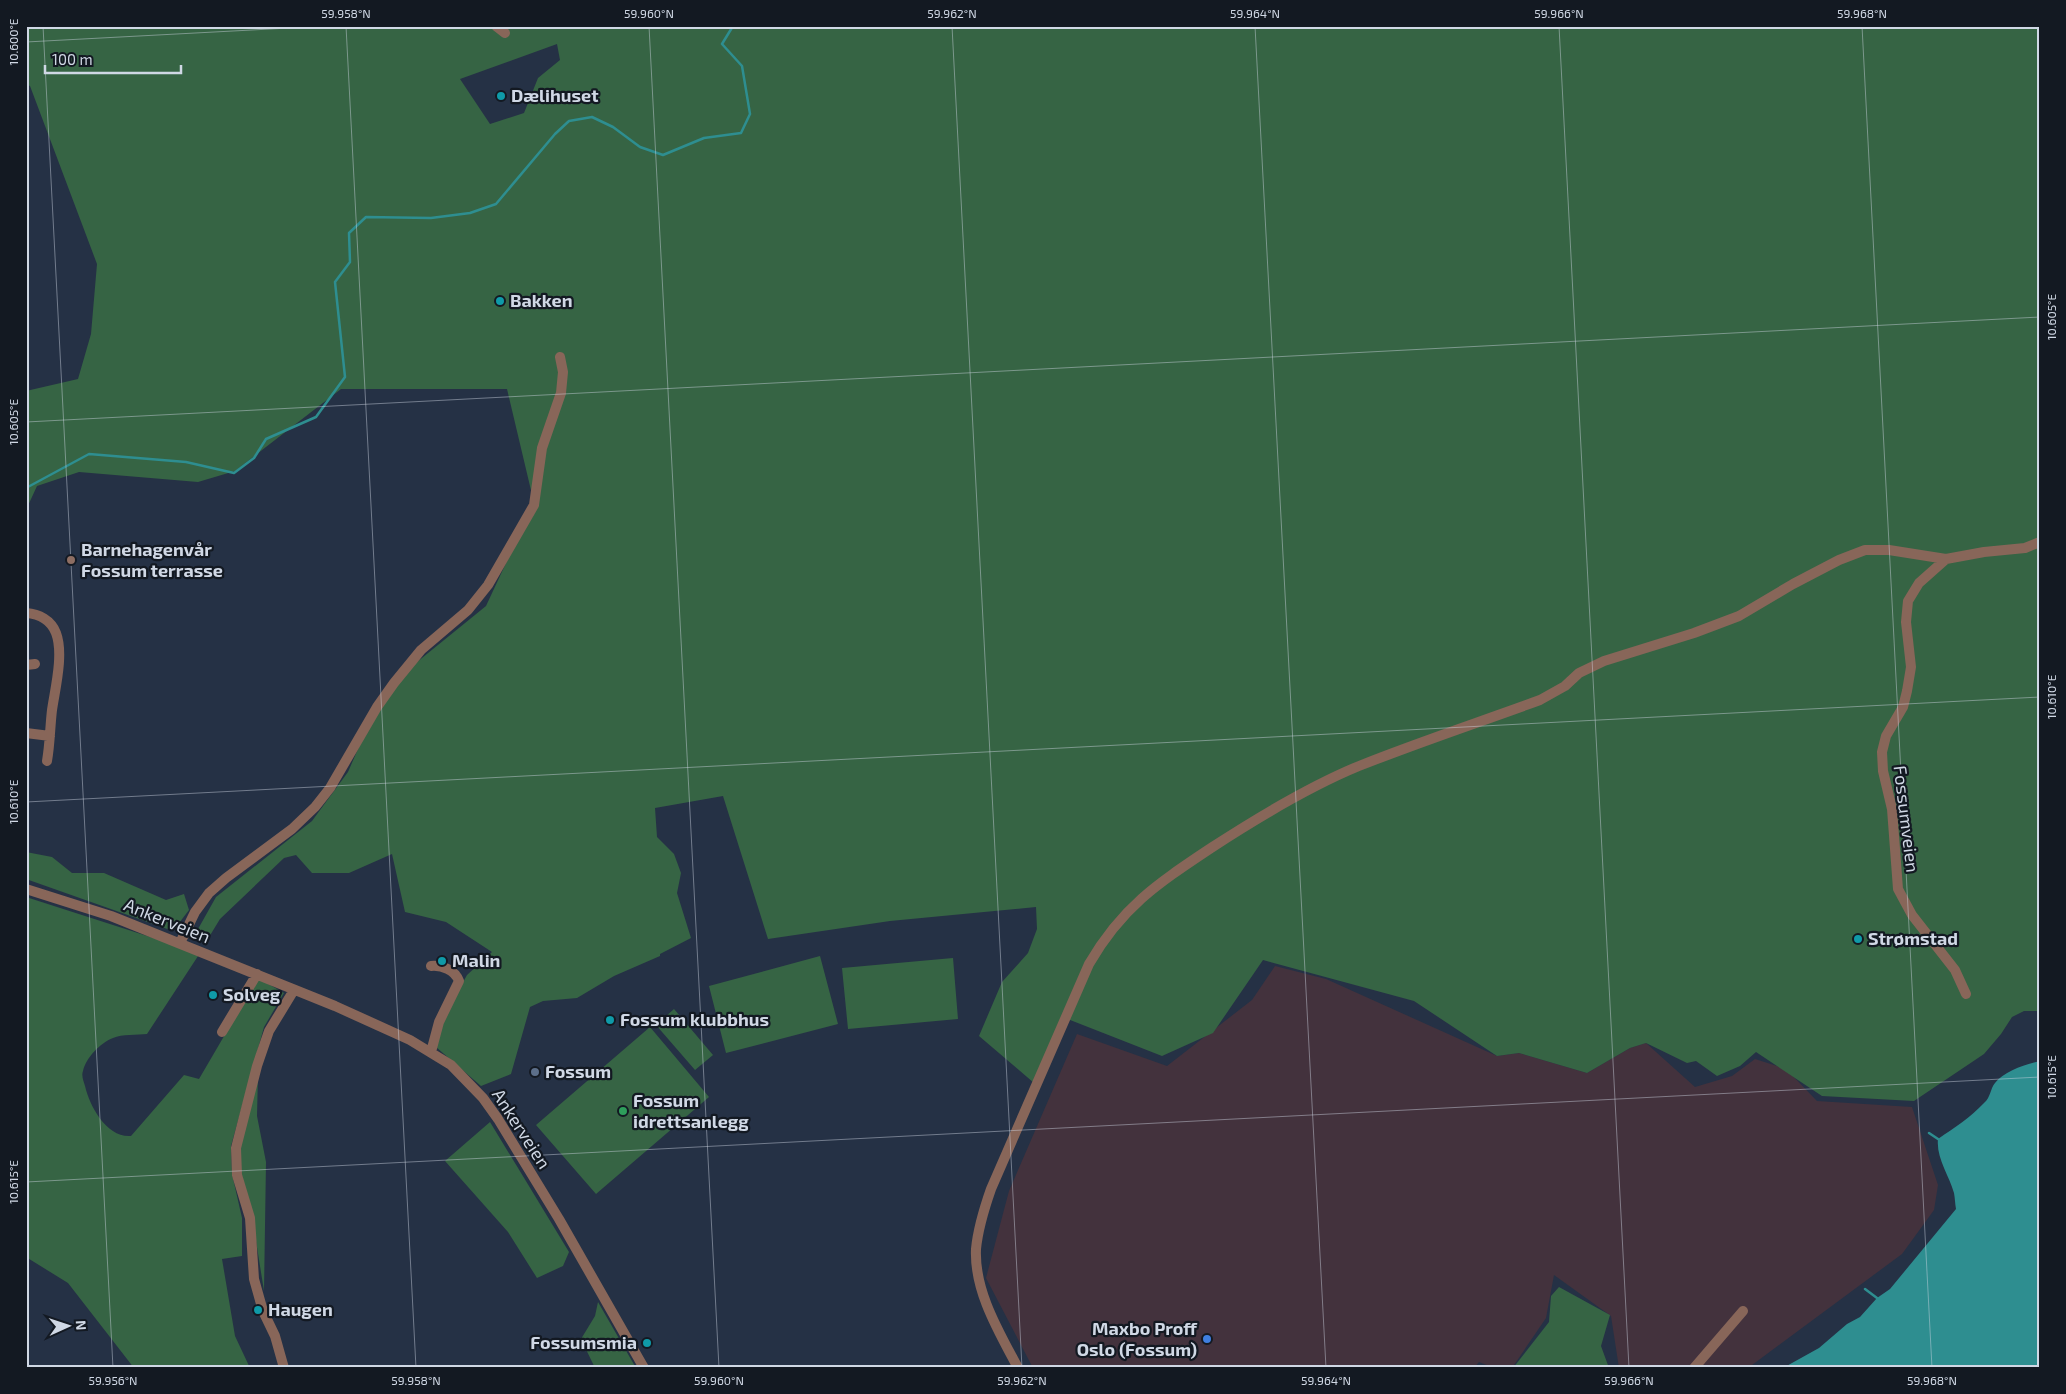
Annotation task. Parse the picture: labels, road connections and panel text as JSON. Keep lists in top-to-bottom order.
{
  "streets": {
    "street": ["Fossumveien", "Ankerveien"]
  },
  "places": [
    "Dælihuset",
    "Bakken",
    "Barnehagenvår Fossum terrasse",
    "Strømstad",
    "Malin",
    "Solveg",
    "Fossum klubbhus",
    "Fossum",
    "Fossum idrettsanlegg",
    "Haugen",
    "Maxbo Proff Oslo (Fossum)",
    "Fossumsmia"
  ],
  "scale_bar": "100 m",
  "north": "right",
  "coordinates": [
    "59.958°N",
    "59.960°N",
    "59.962°N",
    "59.964°N",
    "59.966°N",
    "59.968°N",
    "10.600°E",
    "10.605°E",
    "10.610°E",
    "10.615°E",
    "59.956°N"
  ]
}
